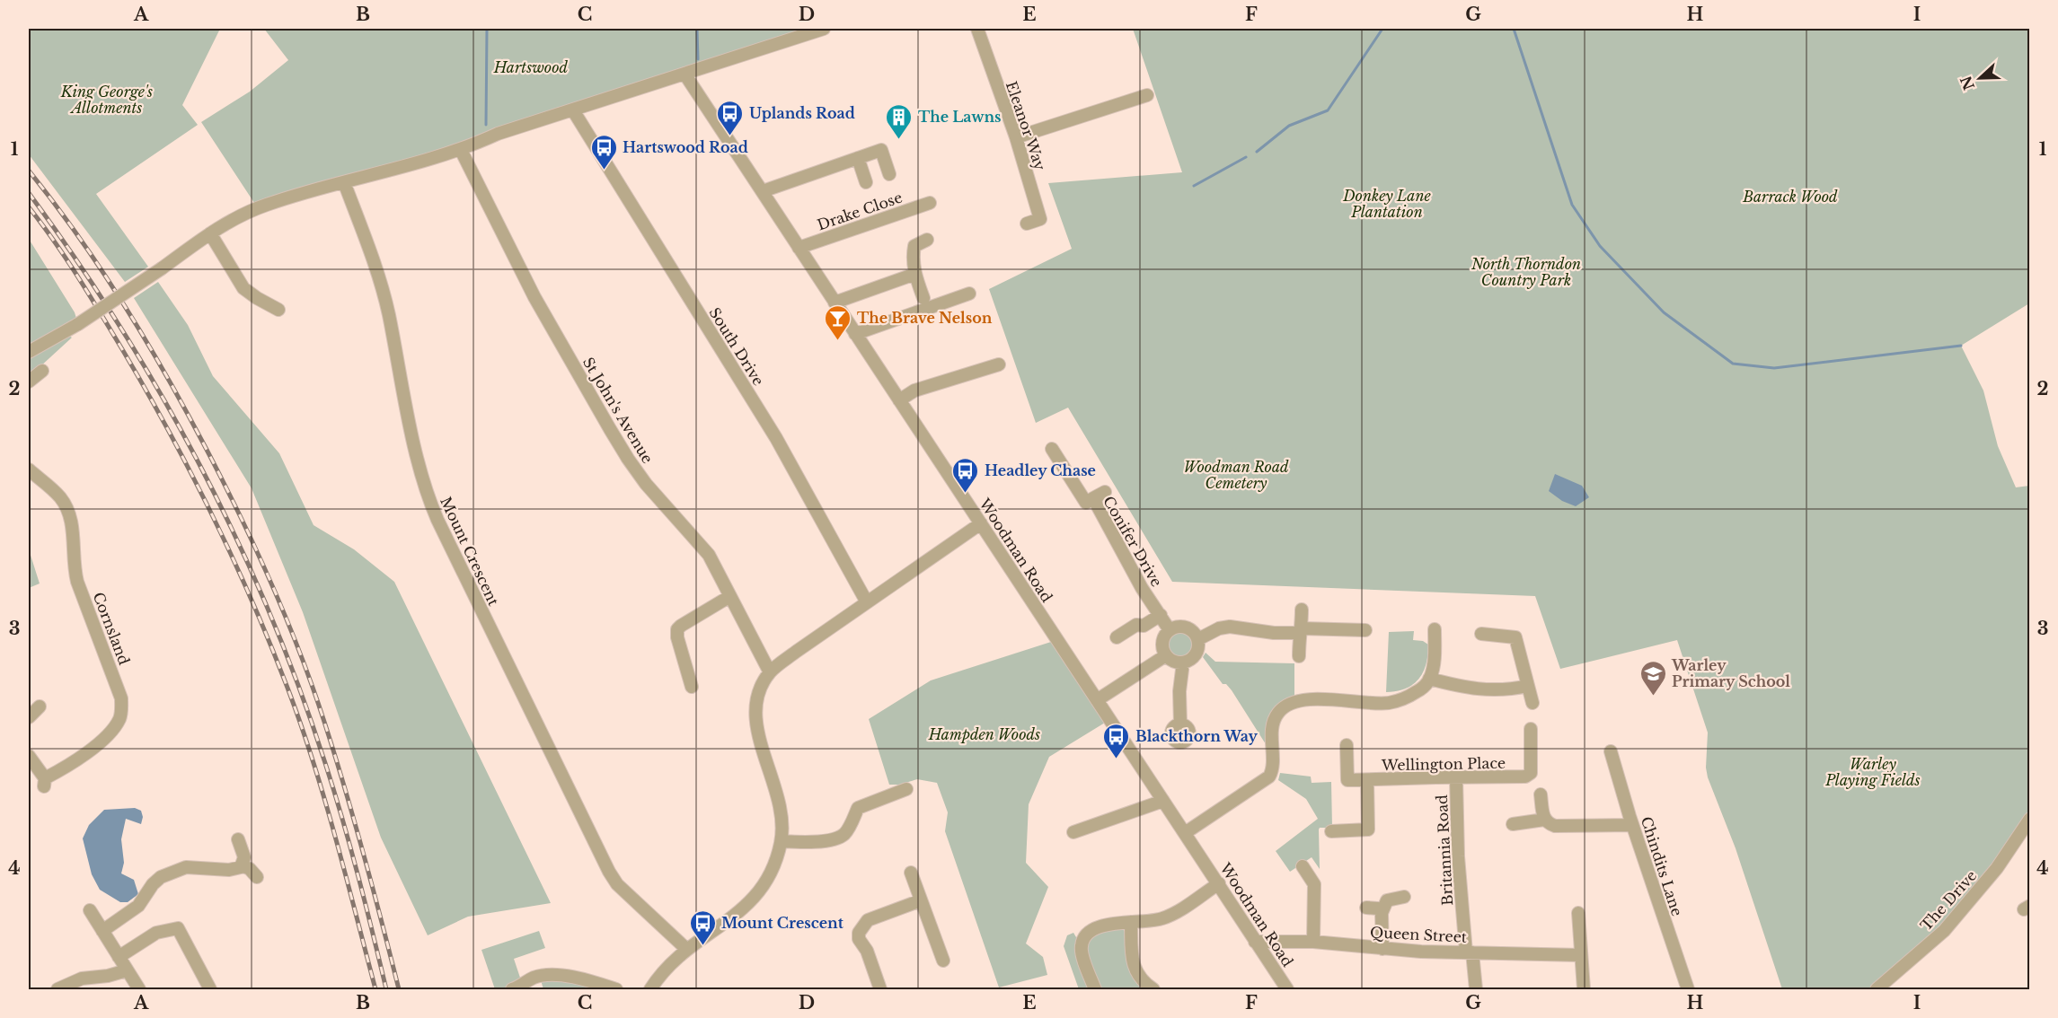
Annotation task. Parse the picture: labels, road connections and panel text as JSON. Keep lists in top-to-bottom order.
{
  "streets": {
    "street": [
      "Eleanor Way",
      "Drake Close",
      "South Drive",
      "St John's Avenue",
      "Conifer Drive",
      "Woodman Road",
      "Mount Crescent",
      "Cornsland",
      "Wellington Place",
      "Britannia Road",
      "Chindits Lane",
      "The Drive",
      "Queen Street"
    ]
  },
  "crossings": [
    ["Drake Close", "Woodman Road"],
    ["Woodman Road", "Queen Street"],
    ["Wellington Place", "Britannia Road"],
    ["Britannia Road", "Queen Street"]
  ],
  "parks": [
    "Hartswood",
    "King George's Allotments",
    "Donkey Lane Plantation",
    "Barrack Wood",
    "North Thorndon Country Park",
    "Woodman Road Cemetery",
    "Hampden Woods",
    "Warley Playing Fields"
  ],
  "places": {
    "bus stop": [
      "Uplands Road",
      "Hartswood Road",
      "Headley Chase",
      "Blackthorn Way",
      "Mount Crescent"
    ],
    "building": ["The Lawns"],
    "bar": ["The Brave Nelson"],
    "school or university": ["Warley Primary School"]
  },
  "north": "left",
  "grid": {
    "columns": [
      "A",
      "B",
      "C",
      "D",
      "E",
      "F",
      "G",
      "H",
      "I"
    ],
    "rows": [
      "1",
      "2",
      "3",
      "4"
    ]
  }
}
